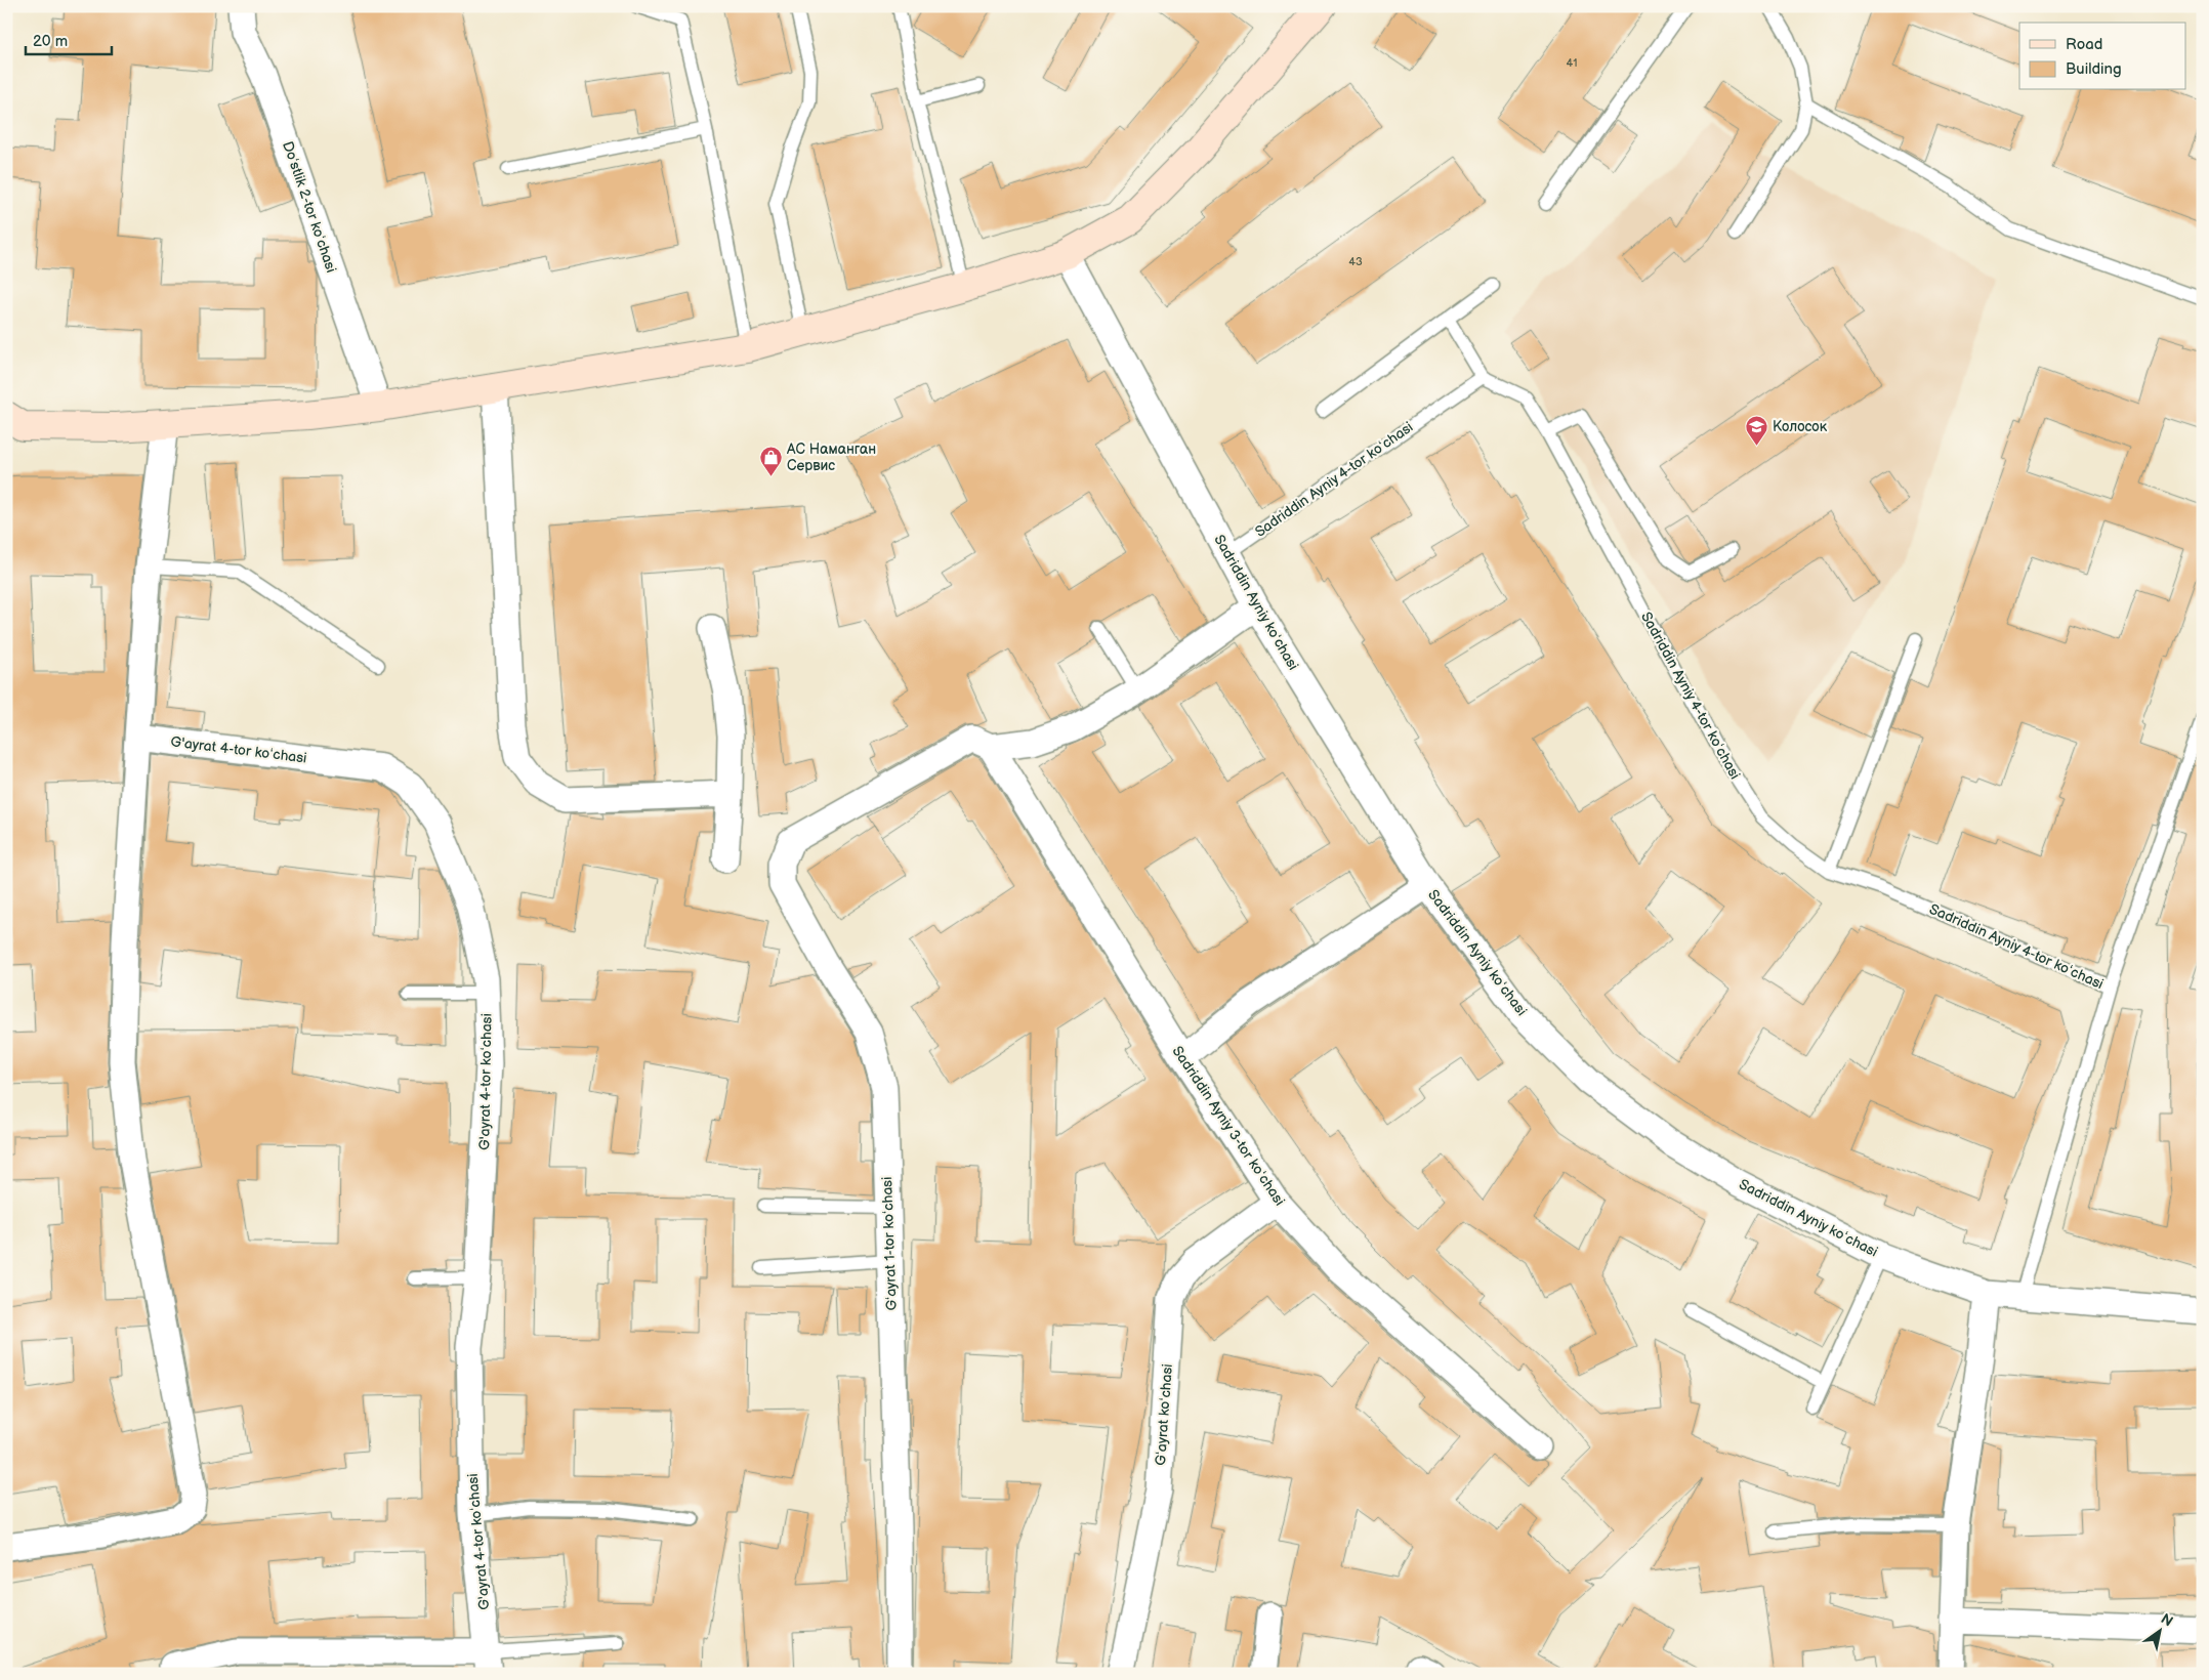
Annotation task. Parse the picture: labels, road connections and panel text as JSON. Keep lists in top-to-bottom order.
{
  "streets": {
    "street": [
      "Doʻstlik 2-tor koʻchasi",
      "Sadriddin Ayniy koʻchasi",
      "G'ayrat 4-tor koʻchasi",
      "Sadriddin Ayniy 3-tor koʻchasi",
      "Gʻayrat 1-tor koʻchasi",
      "Gʻayrat koʻchasi"
    ],
    "lane": ["Sadriddin Ayniy 4-tor koʻchasi"]
  },
  "crossings": [
    ["Sadriddin Ayniy 4-tor koʻchasi", "Sadriddin Ayniy koʻchasi"],
    ["Sadriddin Ayniy 3-tor koʻchasi", "Gʻayrat 1-tor koʻchasi"],
    ["Sadriddin Ayniy 3-tor koʻchasi", "Gʻayrat koʻchasi"]
  ],
  "places": {
    "school or university": ["Колосок"],
    "shop": ["АС Наманган Сервис"]
  },
  "house_numbers": ["41", "43"],
  "legend": ["Road", "Building"],
  "scale_bar": "20 m",
  "north": "top right"
}
